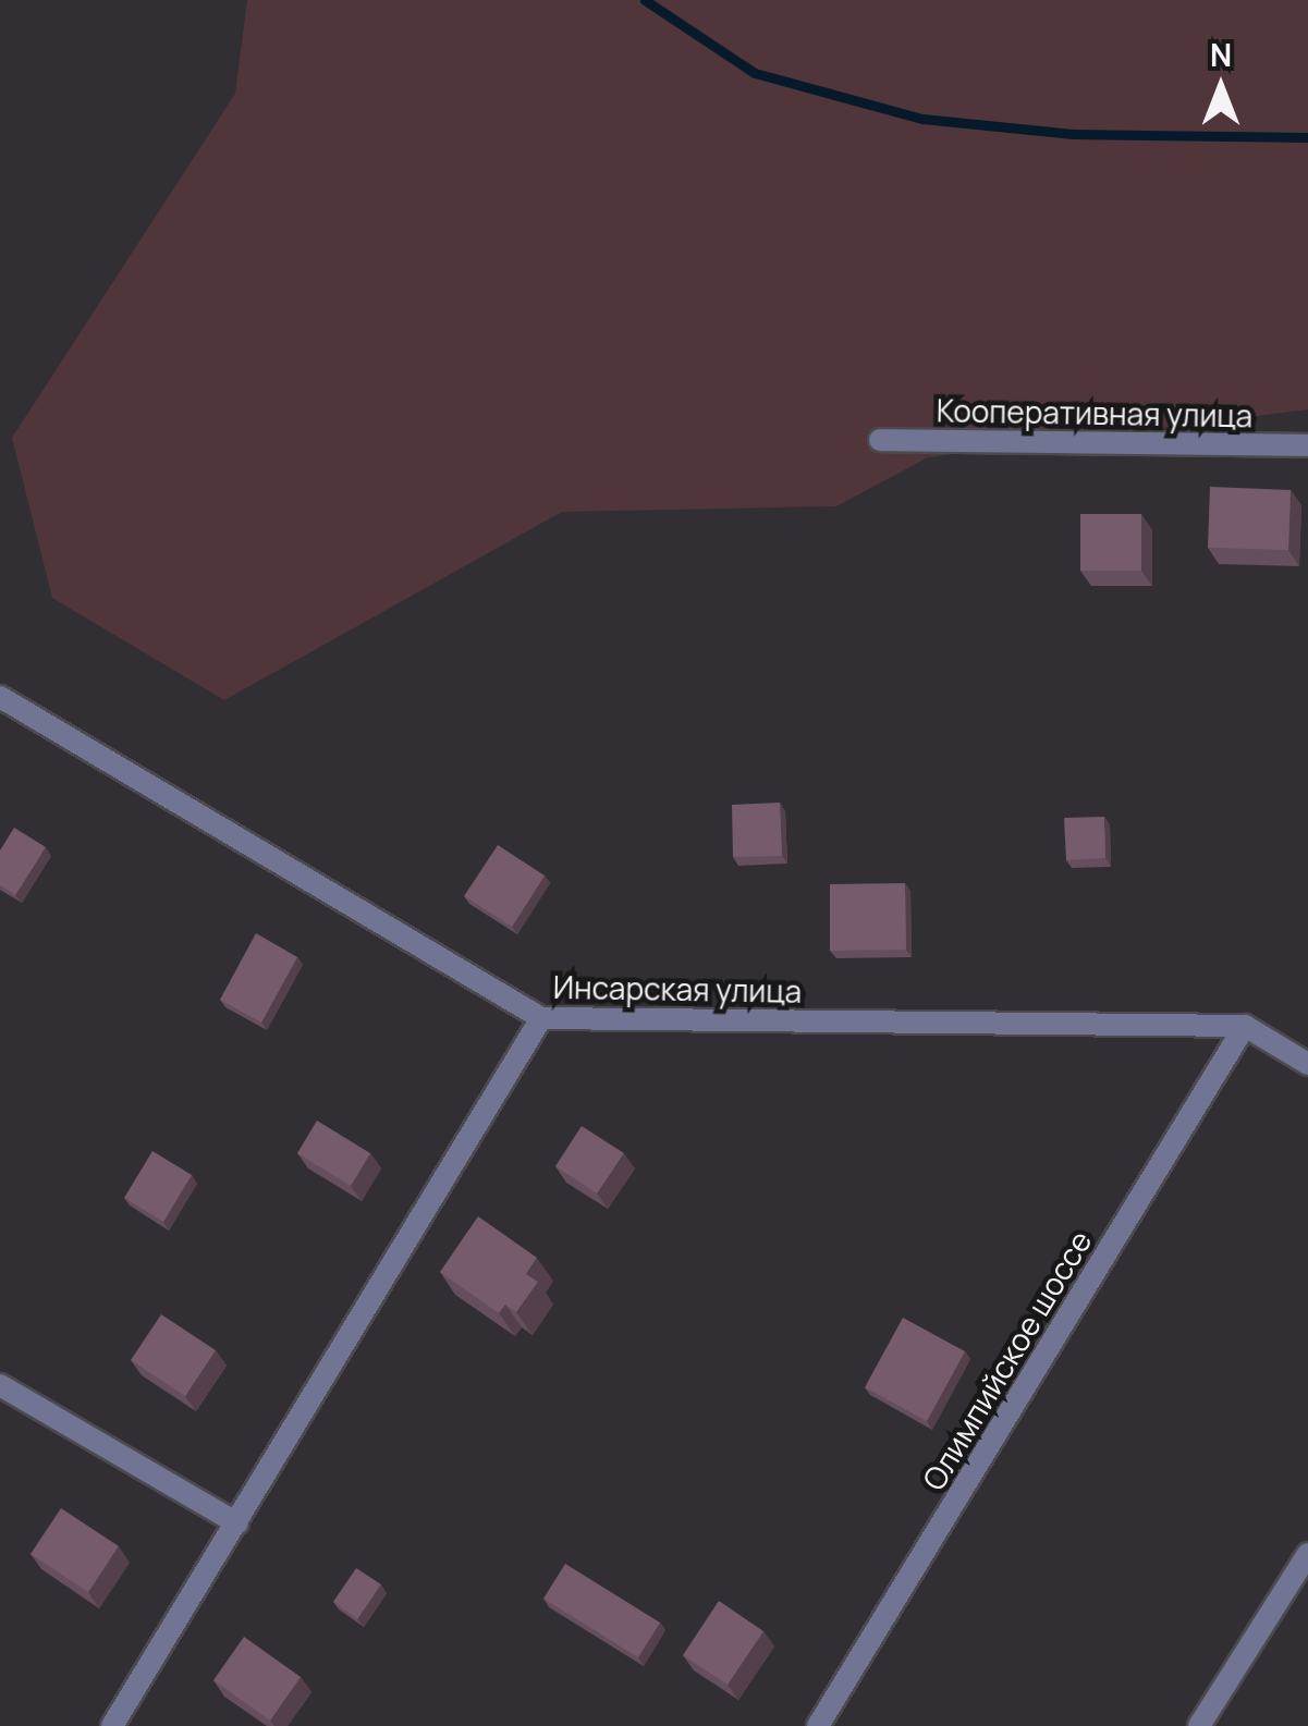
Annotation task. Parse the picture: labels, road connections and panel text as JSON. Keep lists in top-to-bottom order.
{
  "streets": {
    "street": ["Кооперативная улица", "Инсарская улица", "Олимпийское шоссе"]
  },
  "crossings": [
    ["Инсарская улица", "Олимпийское шоссе"]
  ],
  "north": "top"
}
